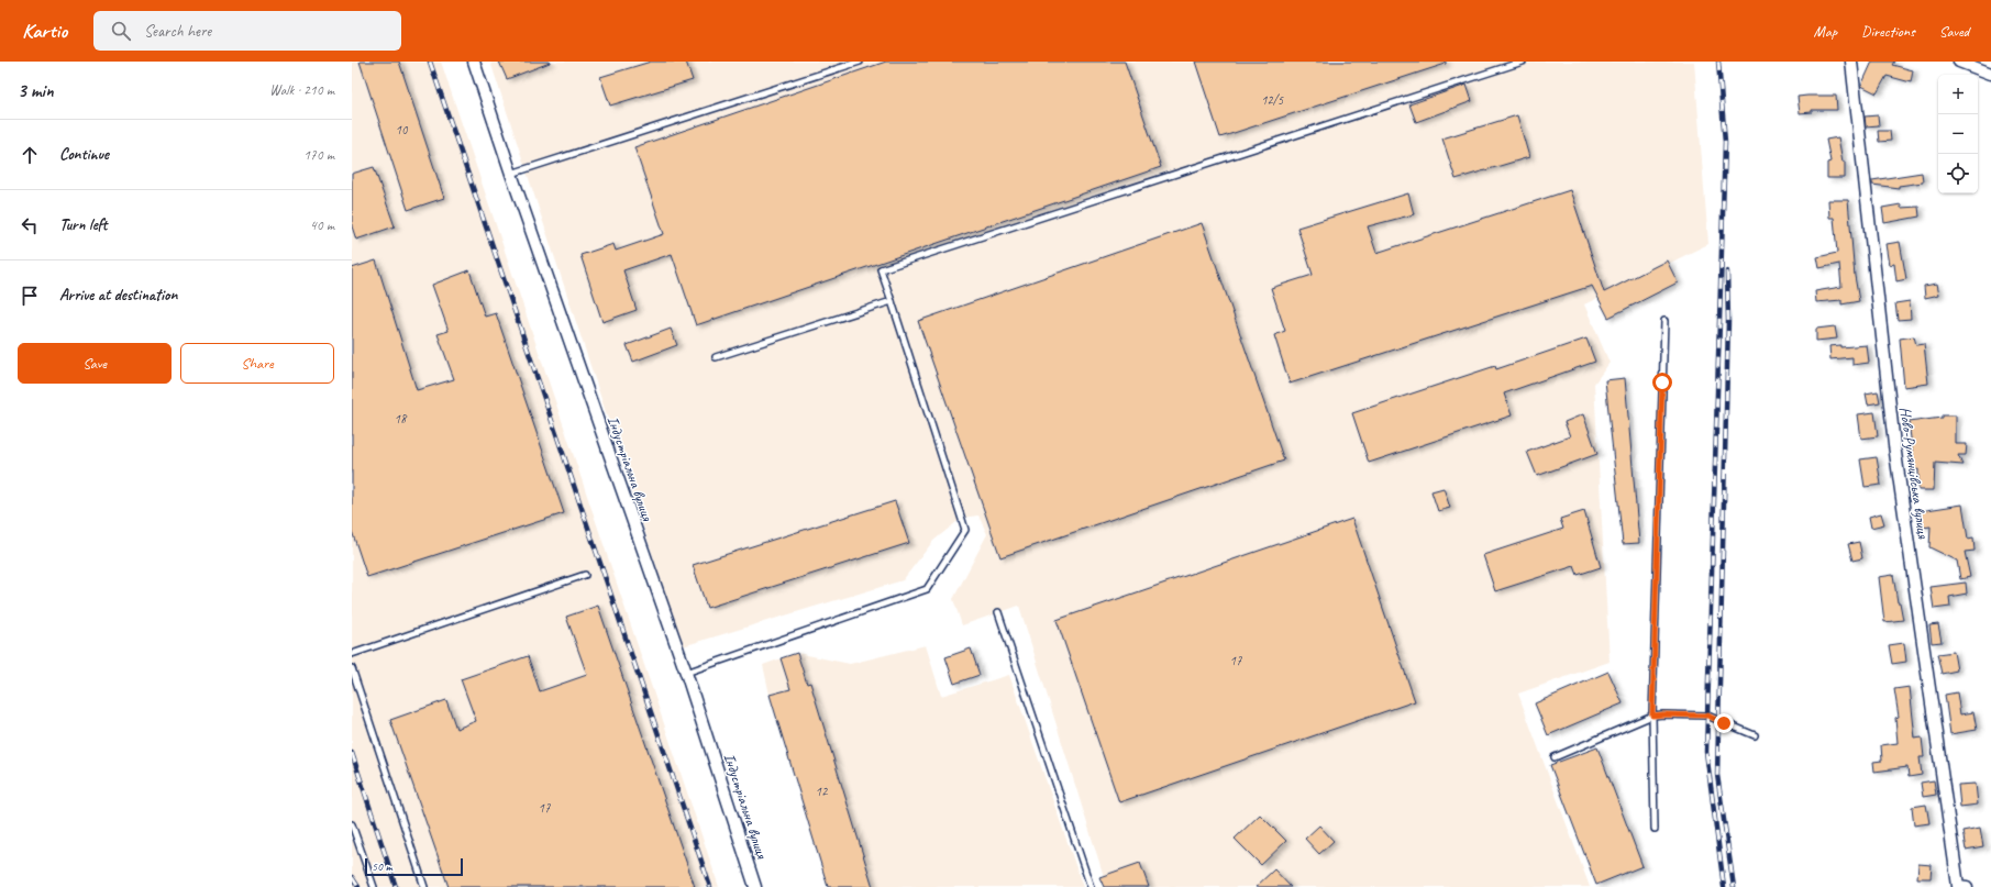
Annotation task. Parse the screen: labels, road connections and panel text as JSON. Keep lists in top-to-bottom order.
{
  "streets": {
    "street": ["Індустріальна вулиця", "Ново-Румянцівська вулиця"]
  },
  "house_numbers": [
    "12/5",
    "10",
    "18",
    "17",
    "12",
    "17"
  ],
  "scale_bar": "50 m",
  "page": {
    "header": "Kartio",
    "search": "Search here",
    "nav": ["Map", "Directions", "Saved"],
    "heading": ["3 min", "Walk · 210 m"],
    "map_buttons": ["+", "−"],
    "list": [
      ["Continue", "170 m"],
      ["Turn left", "40 m"],
      "Arrive at destination"
    ],
    "buttons": ["Save", "Share"],
    "scale": "50 m"
  }
}
